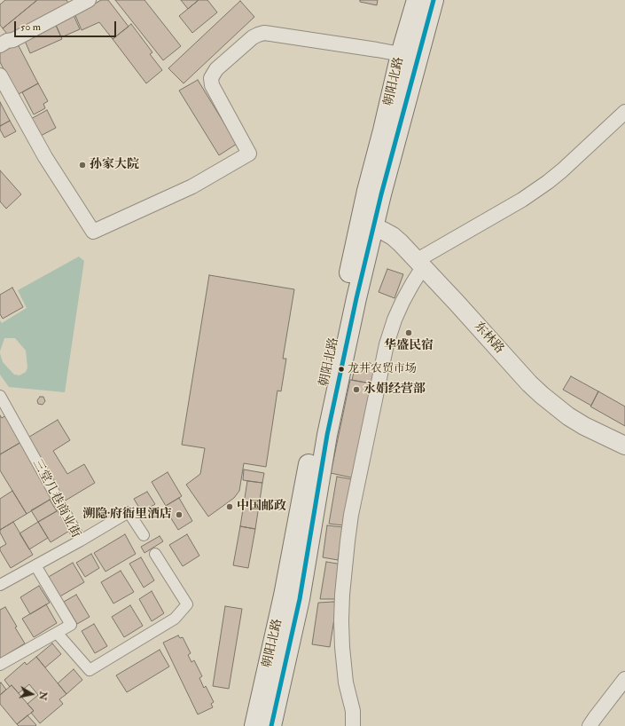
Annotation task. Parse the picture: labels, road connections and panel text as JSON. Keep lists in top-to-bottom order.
{
  "streets": {
    "main road": ["朝阳北路"],
    "street": ["东林路", "三堂几巷商业街"]
  },
  "crossings": [
    ["朝阳北路", "东林路"]
  ],
  "places": [
    "孙家大院",
    "华盛民宿",
    "龙井农贸市场",
    "永娟经营部",
    "中国邮政",
    "溯隐·府衙里酒店"
  ],
  "scale_bar": "50 m",
  "north": "right"
}
